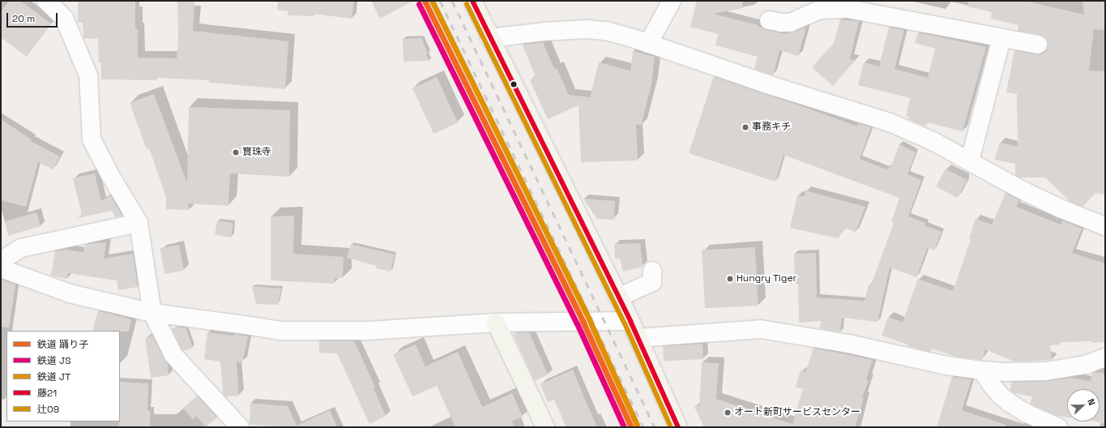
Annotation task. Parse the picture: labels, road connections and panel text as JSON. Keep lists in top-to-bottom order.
{
  "places": [
    "事務キチ",
    "寶珠寺",
    "Hungry Tiger",
    "オート新町サービスセンター"
  ],
  "lines": [
    "rail line 踊り子",
    "rail line JT",
    "transit line 藤21",
    "rail line JS",
    "transit line 辻09"
  ],
  "legend": [
    "鉄道 踊り子",
    "鉄道 JS",
    "鉄道 JT",
    "藤21",
    "辻09"
  ],
  "scale_bar": "20 m",
  "north": "right"
}
